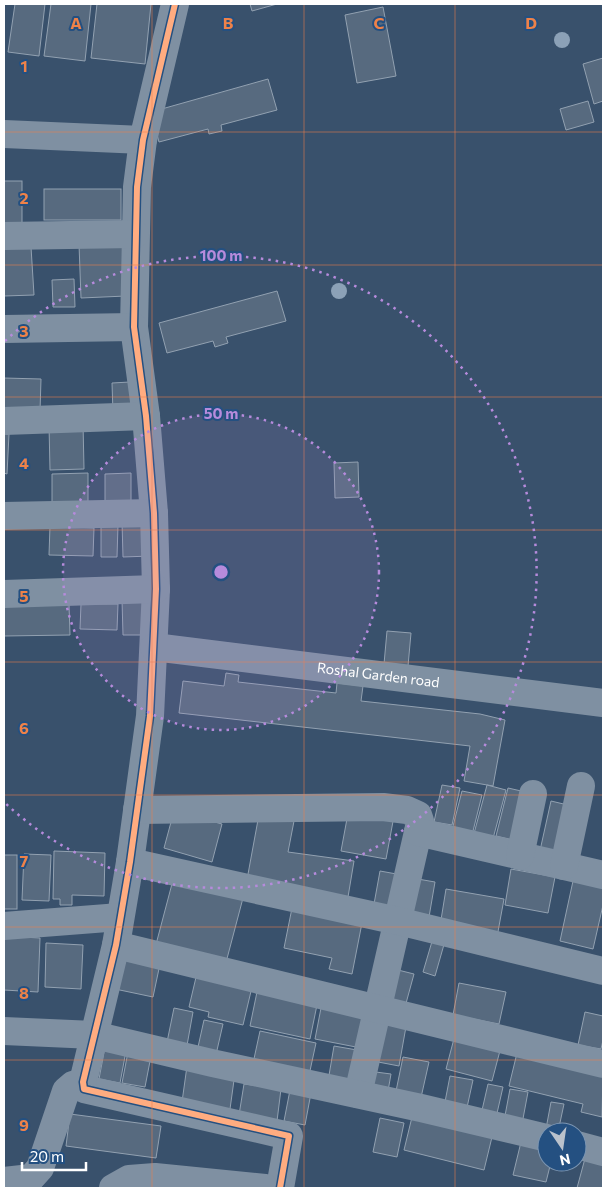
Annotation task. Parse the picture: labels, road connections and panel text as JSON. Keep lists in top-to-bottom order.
{
  "streets": {
    "street": ["Roshal Garden road"]
  },
  "scale_bar": "20 m",
  "north": "bottom",
  "grid": {
    "columns": [
      "A",
      "B",
      "C",
      "D"
    ],
    "rows": [
      "1",
      "2",
      "3",
      "4",
      "5",
      "6",
      "7",
      "8",
      "9"
    ]
  },
  "rings": ["100 m", "50 m"]
}
